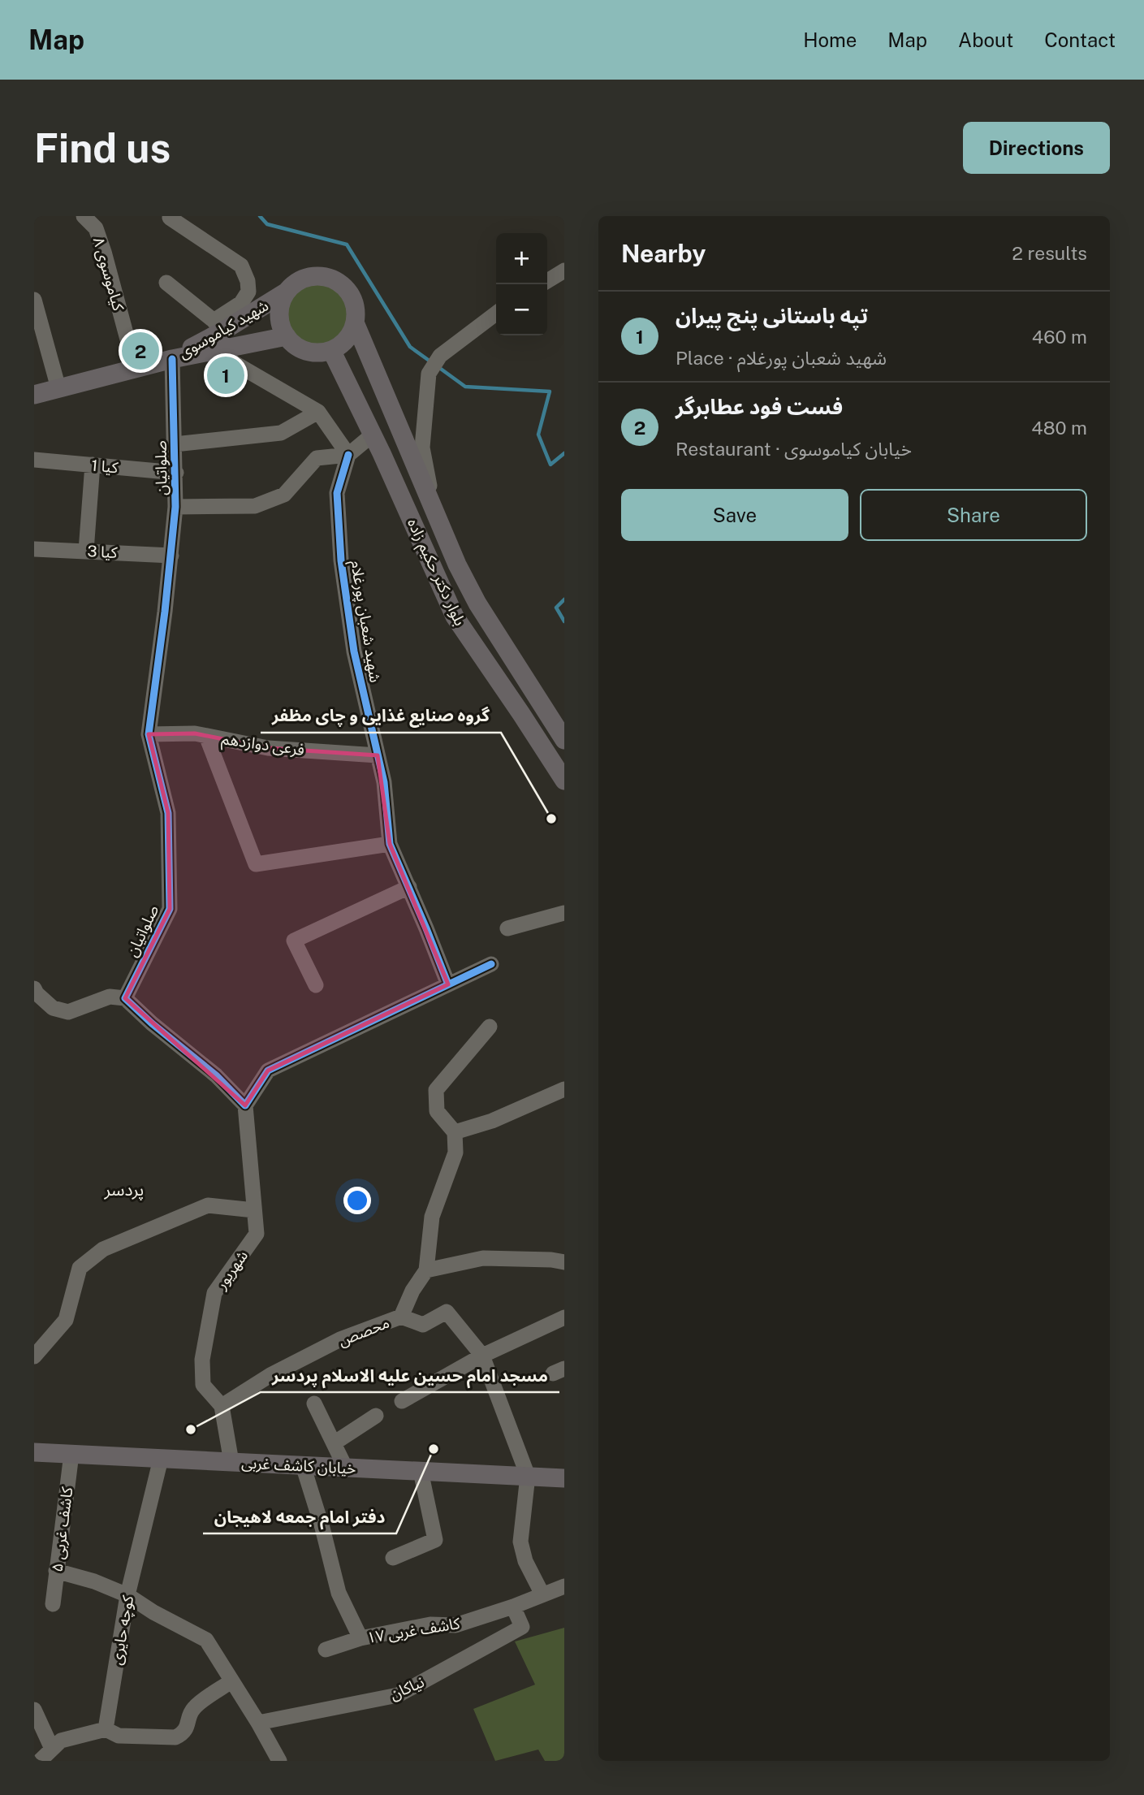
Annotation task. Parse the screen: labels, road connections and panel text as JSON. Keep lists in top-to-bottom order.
{
  "streets": {
    "main road": ["شهید کیاموسوی", "بلوار دکتر حکیم زاده", "خیابان کاشف غربی"],
    "street": [
      "کیاموسوی ۸",
      "کیا 1",
      "صلواتیان",
      "کیا 3",
      "شهید شعبان پورغلام",
      "فرعی دوازدهم",
      "شهریور",
      "محصص",
      "کاشف غربی ۵",
      "کوچه حایری",
      "کاشف غربی ۱۷",
      "نیاکان"
    ]
  },
  "crossings": [
    ["شهید کیاموسوی", "صلواتیان"],
    ["شهید کیاموسوی", "بلوار دکتر حکیم زاده"],
    ["کیا 1", "صلواتیان"],
    ["صلواتیان", "کیا 3"],
    ["صلواتیان", "فرعی دوازدهم"],
    ["شهید شعبان پورغلام", "فرعی دوازدهم"],
    ["شهریور", "محصص"],
    ["خیابان کاشف غربی", "کاشف غربی ۵"],
    ["خیابان کاشف غربی", "کوچه حایری"],
    ["کاشف غربی ۱۷", "نیاکان"]
  ],
  "districts": ["پردسر"],
  "places": ["گروه صنایع غذایی و چای مظفر", "مسجد امام حسین علیه الاسلام پردسر", "دفتر امام جمعه لاهیجان"],
  "page": {
    "header": "Map",
    "nav": [
      "Home",
      "Map",
      "About",
      "Contact"
    ],
    "buttons": [
      "Directions",
      ["Save", "Share"]
    ],
    "title": "Find us",
    "heading": ["Nearby", "2 results"],
    "map_buttons": ["+", "−"],
    "list": [
      {
        "mark": "1",
        "name": "تپه باستانی پنج پیران",
        "note": "Place · شهید شعبان پورغلام",
        "value": "460 m"
      },
      {
        "mark": "2",
        "name": "فست فود عطابرگر",
        "note": "Restaurant · خیابان کیاموسوی",
        "value": "480 m"
      }
    ],
    "pins": ["2", "1"]
  }
}
